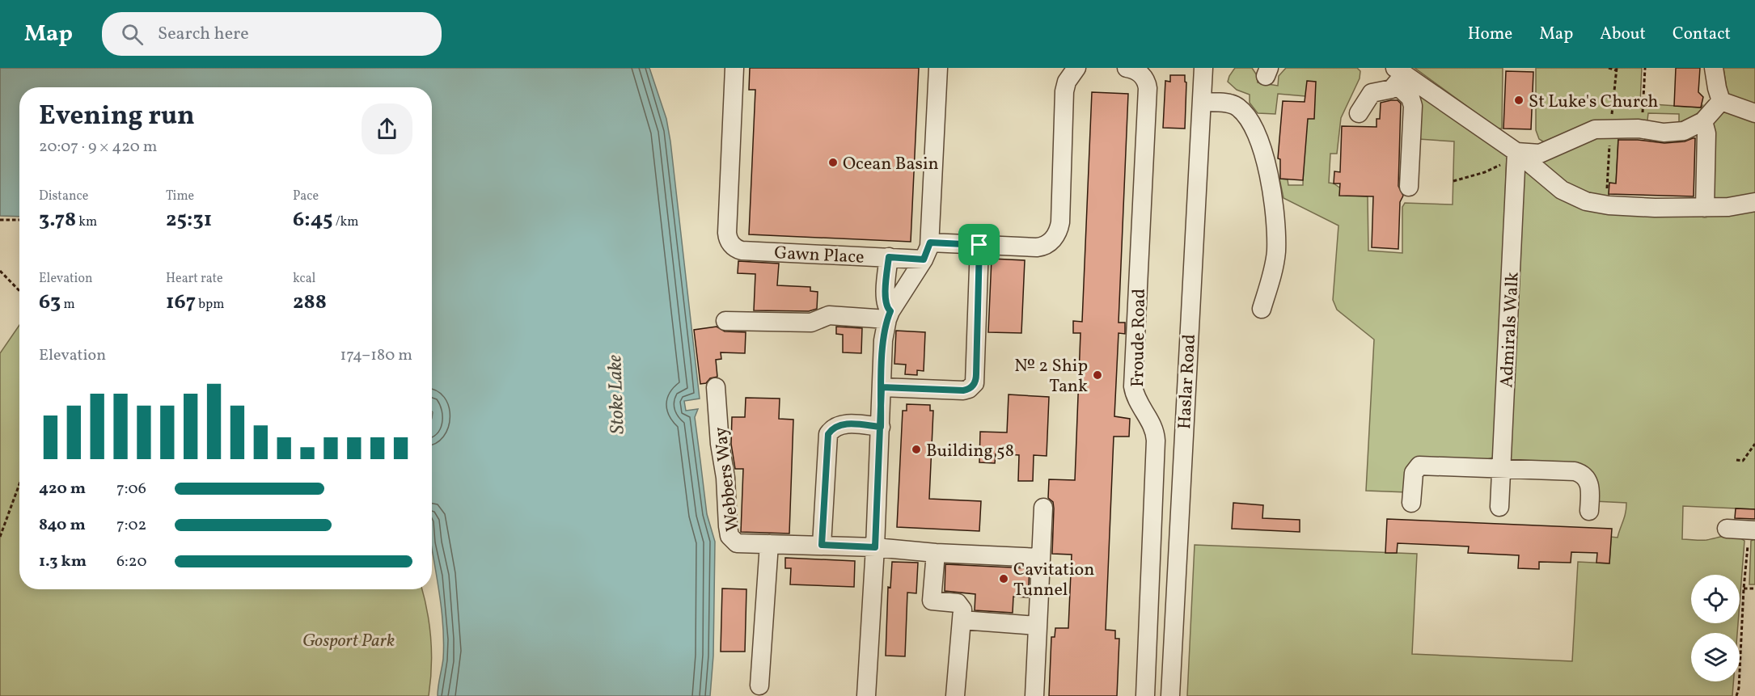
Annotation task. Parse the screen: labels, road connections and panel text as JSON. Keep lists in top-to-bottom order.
{
  "streets": {
    "street": [
      "Gawn Place",
      "Admirals Walk",
      "Froude Road",
      "Haslar Road",
      "Webbers Way"
    ]
  },
  "water": ["Stoke Lake"],
  "parks": ["Gosport Park"],
  "places": [
    "St Luke's Church",
    "Ocean Basin",
    "№ 2 Ship Tank",
    "Building 58",
    "Cavitation Tunnel"
  ],
  "page": {
    "header": "Map",
    "search": "Search here",
    "nav": [
      "Home",
      "Map",
      "About",
      "Contact"
    ],
    "heading": ["Evening run", "20:07 · 9 × 420 m"],
    "stats": [
      ["Distance", "3.78 km"],
      ["Time", "25:31"],
      ["Pace", "6:45 /km"],
      ["Elevation", "63 m"],
      ["Heart rate", "167 bpm"],
      ["kcal", "288"]
    ],
    "chart": ["Elevation", "174–180 m"],
    "list": [
      {
        "name": "420 m",
        "note": "7:06"
      },
      {
        "name": "840 m",
        "note": "7:02"
      },
      {
        "name": "1.3 km",
        "note": "6:20"
      }
    ]
  }
}
